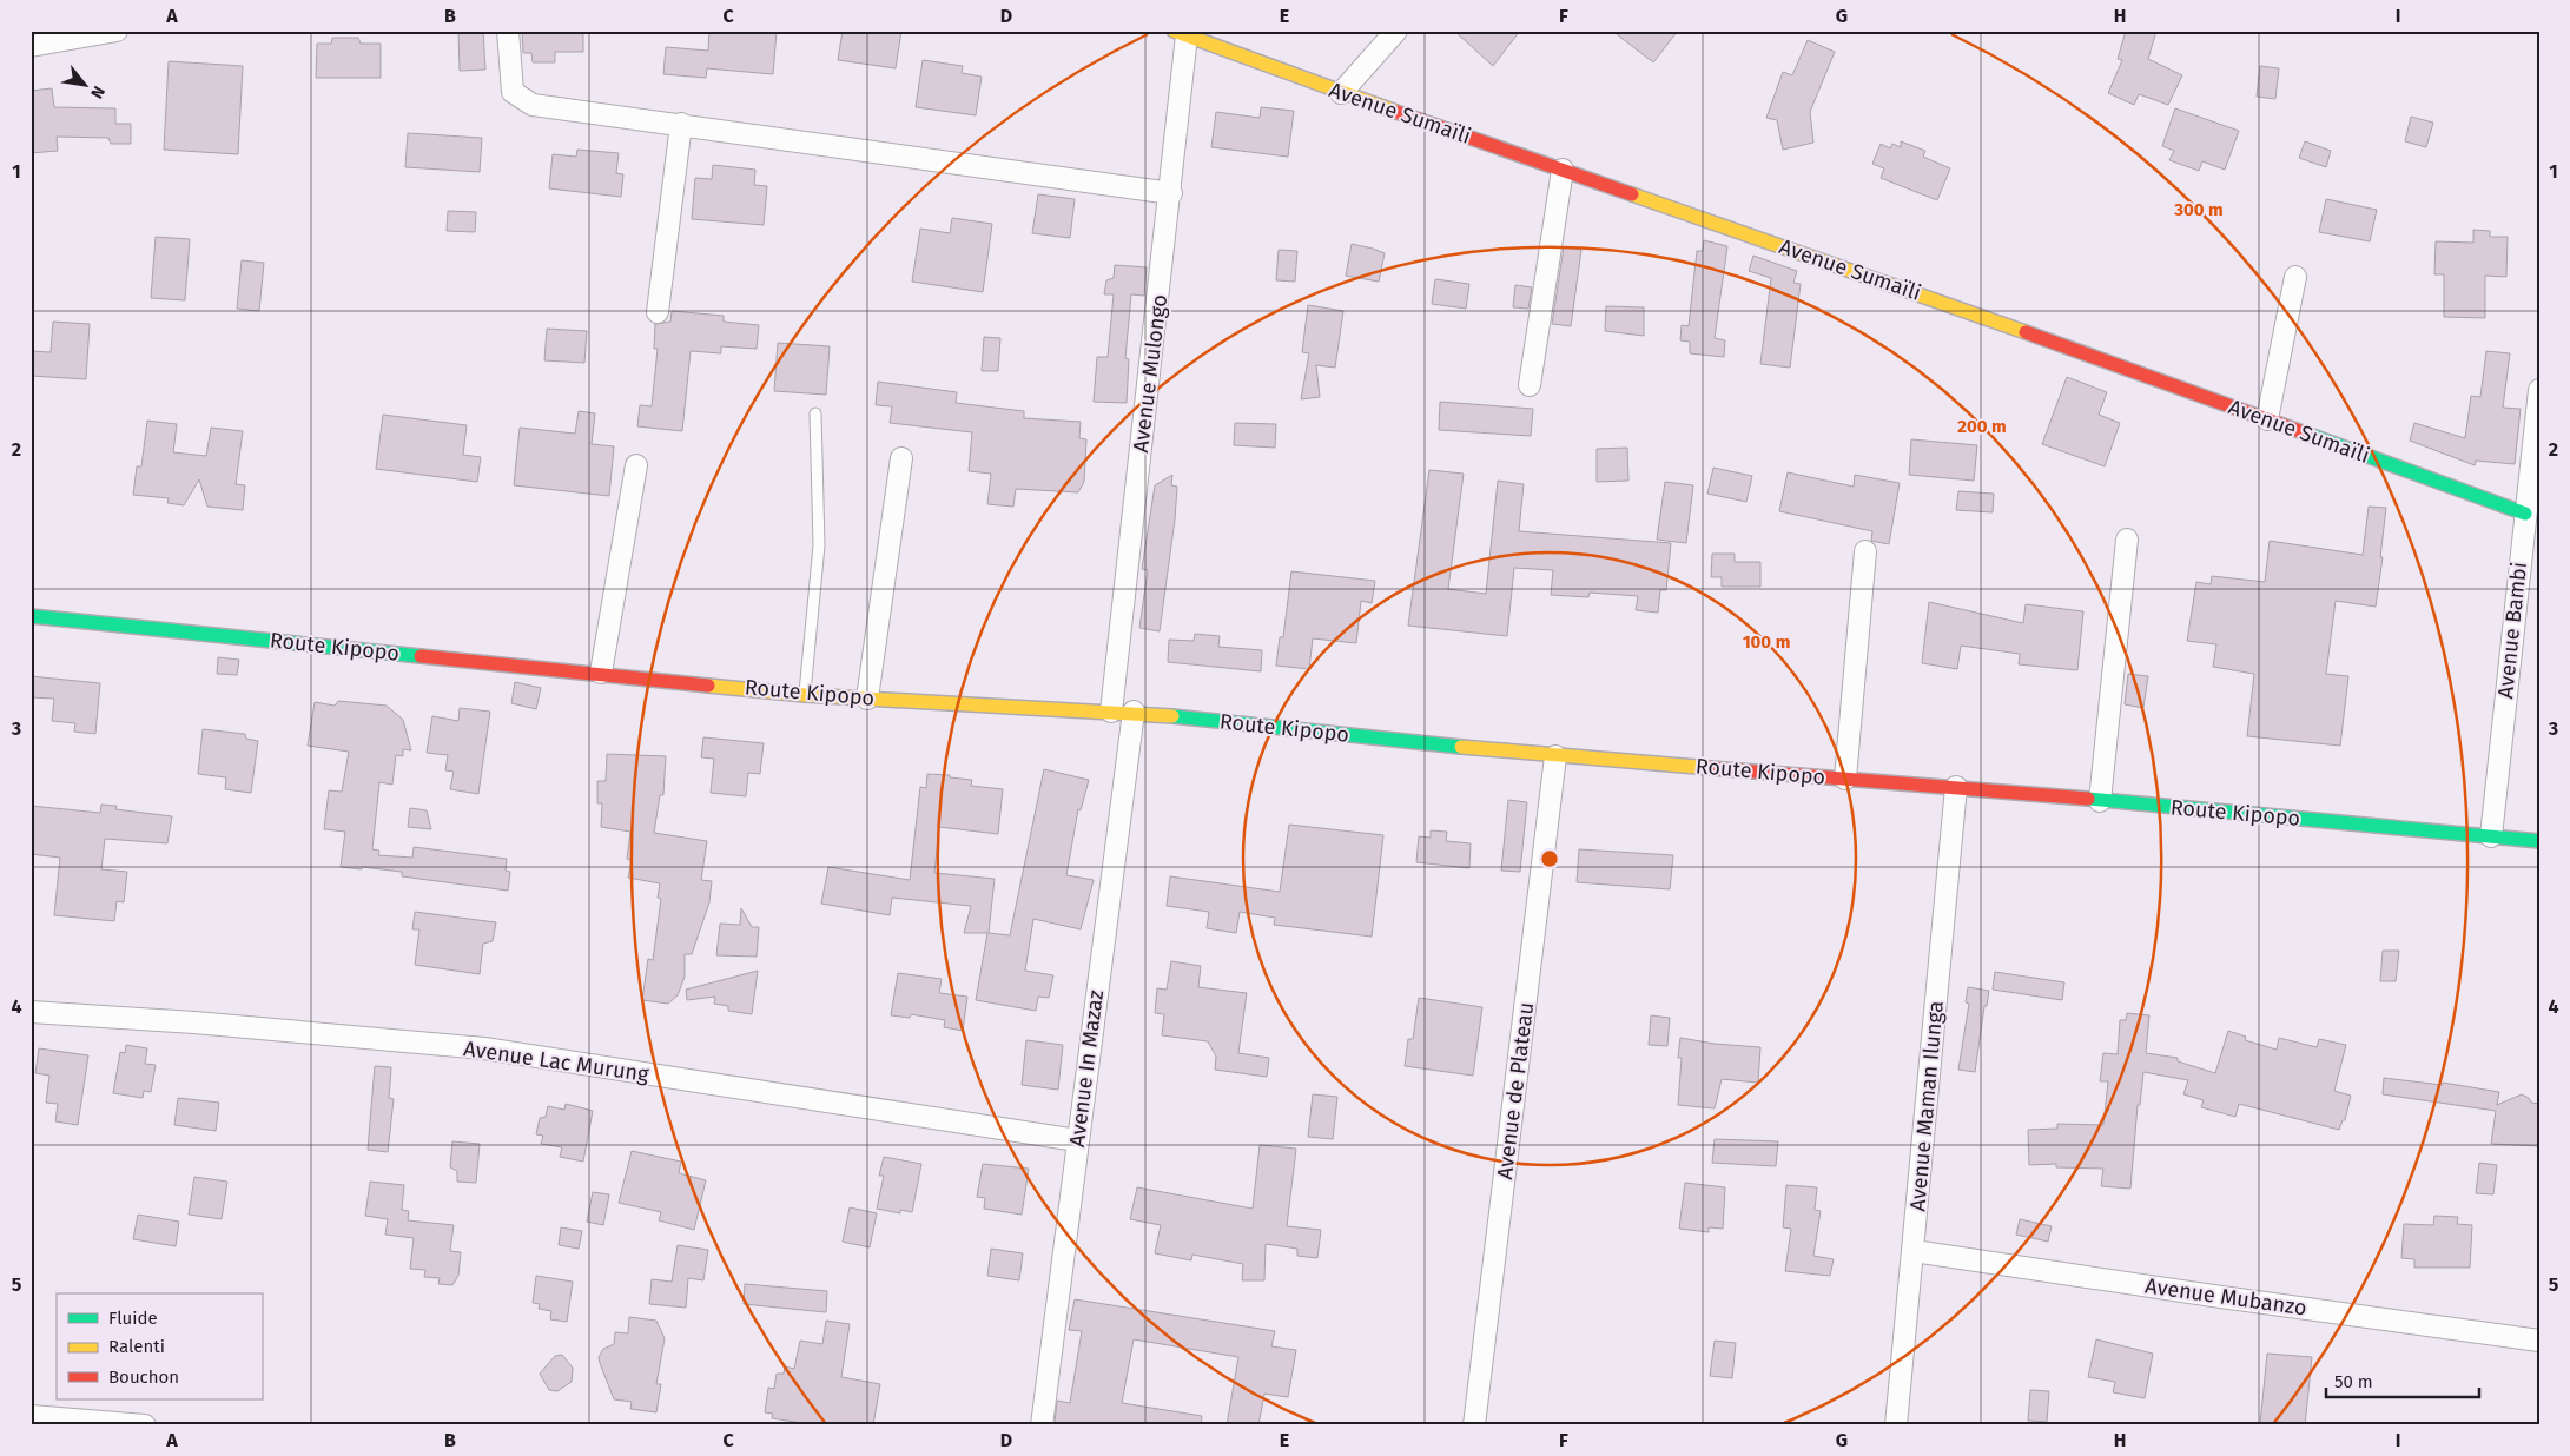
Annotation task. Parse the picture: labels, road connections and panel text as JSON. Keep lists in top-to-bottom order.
{
  "streets": {
    "main road": ["Avenue Sumaïli", "Route Kipopo"],
    "street": [
      "Avenue Mulongo",
      "Avenue Bambi",
      "Avenue Lac Murung",
      "Avenue In Mazaz",
      "Avenue de Plateau",
      "Avenue Maman Ilunga",
      "Avenue Mubanzo"
    ]
  },
  "crossings": [
    ["Avenue Sumaïli", "Avenue Mulongo"],
    ["Avenue Sumaïli", "Avenue Bambi"],
    ["Avenue Mulongo", "Route Kipopo"],
    ["Avenue Bambi", "Route Kipopo"],
    ["Route Kipopo", "Avenue In Mazaz"],
    ["Route Kipopo", "Avenue de Plateau"],
    ["Route Kipopo", "Avenue Maman Ilunga"],
    ["Avenue Lac Murung", "Avenue In Mazaz"],
    ["Avenue Maman Ilunga", "Avenue Mubanzo"]
  ],
  "legend": ["Fluide", "Ralenti", "Bouchon"],
  "scale_bar": "50 m",
  "north": "bottom right",
  "grid": {
    "columns": [
      "A",
      "B",
      "C",
      "D",
      "E",
      "F",
      "G",
      "H",
      "I"
    ],
    "rows": [
      "1",
      "2",
      "3",
      "4",
      "5"
    ]
  },
  "rings": ["300 m", "200 m", "100 m"]
}
